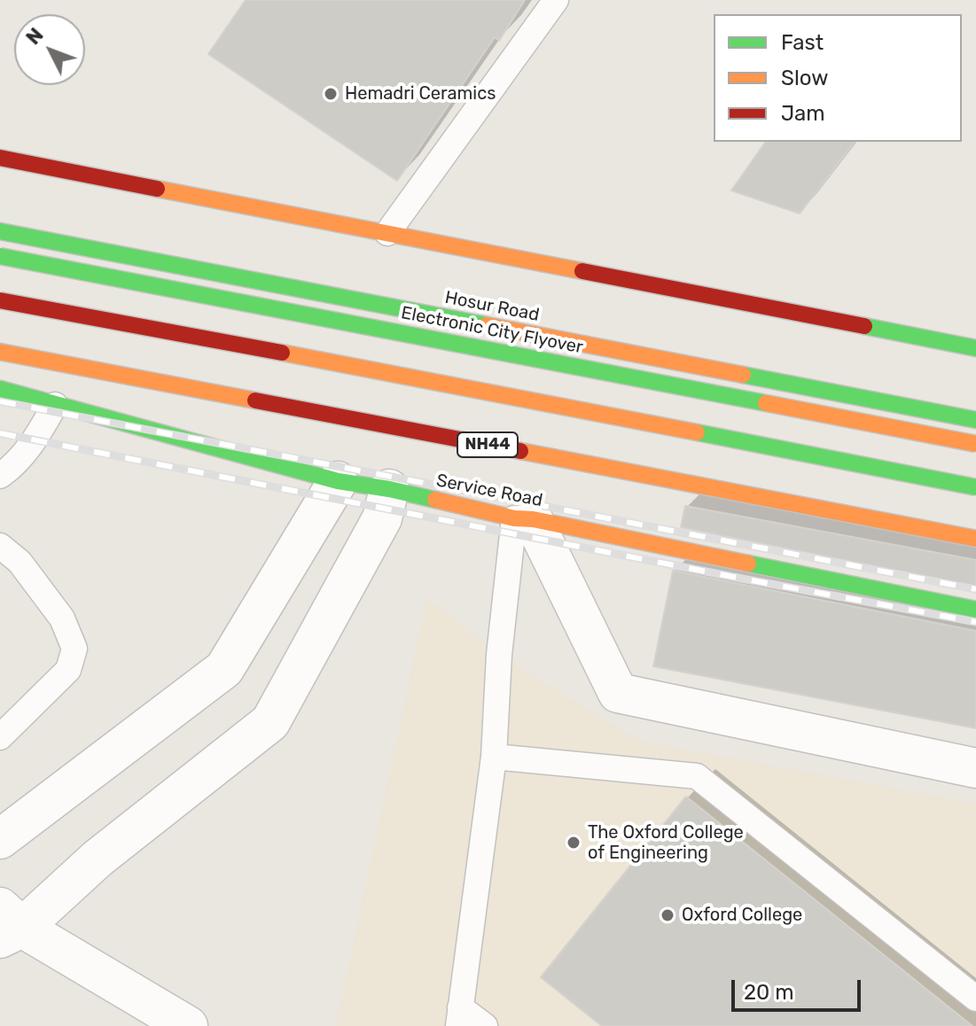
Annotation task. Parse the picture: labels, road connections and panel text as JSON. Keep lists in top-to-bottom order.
{
  "streets": {
    "main road": [
      "Hosur Road",
      "Electronic City Flyover",
      "NH44",
      "Service Road"
    ]
  },
  "places": ["Hemadri Ceramics", "The Oxford College of Engineering", "Oxford College"],
  "legend": ["Fast", "Slow", "Jam"],
  "scale_bar": "20 m",
  "north": "top left"
}
